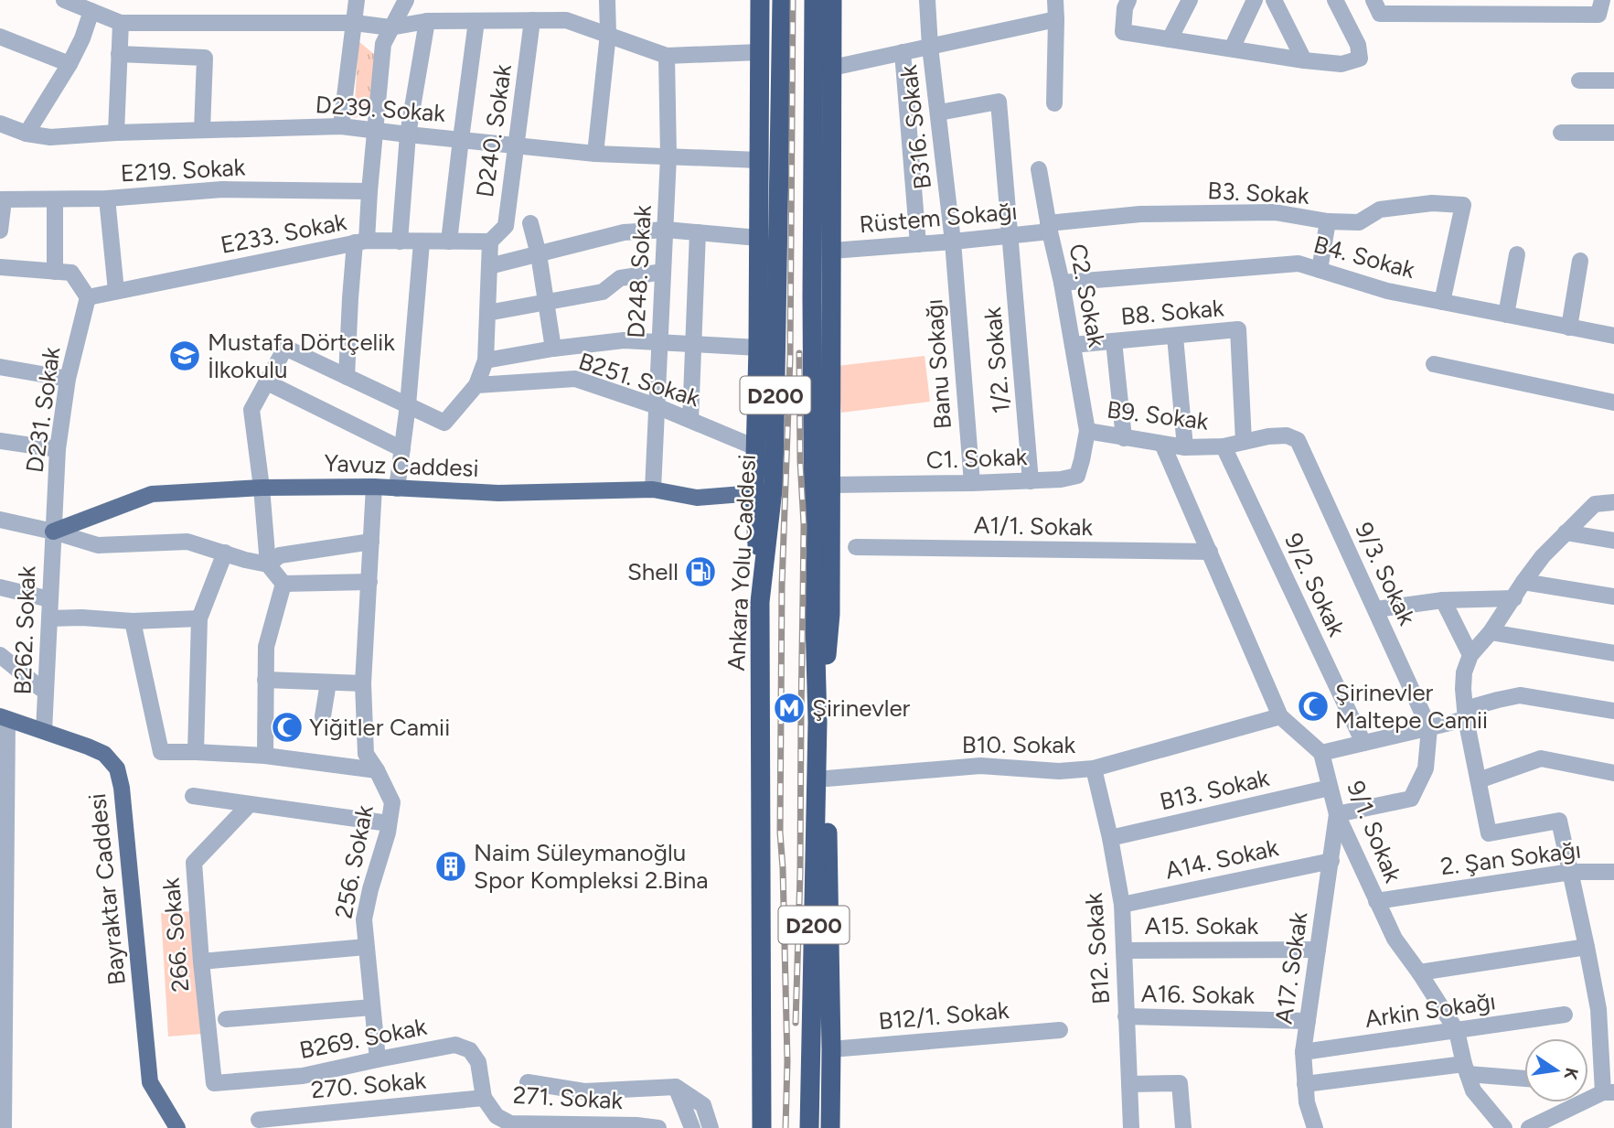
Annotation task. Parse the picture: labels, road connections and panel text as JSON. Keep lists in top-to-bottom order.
{
  "streets": {
    "highway": ["D200", "Ankara Yolu Caddesi"],
    "main road": ["Yavuz Caddesi", "Bayraktar Caddesi"],
    "street": [
      "D239. Sokak",
      "B316. Sokak",
      "D240. Sokak",
      "E219. Sokak",
      "B3. Sokak",
      "Rüstem Sokağı",
      "E233. Sokak",
      "B4. Sokak",
      "D248. Sokak",
      "C2. Sokak",
      "B8. Sokak",
      "1/2. Sokak",
      "Banu Sokağı",
      "B251. Sokak",
      "D231. Sokak",
      "B9. Sokak",
      "C1. Sokak",
      "A1/1. Sokak",
      "9/3. Sokak",
      "9/2. Sokak",
      "B262. Sokak",
      "B10. Sokak",
      "B13. Sokak",
      "9/1. Sokak",
      "2. Şan Sokağı",
      "A14. Sokak",
      "256. Sokak",
      "A15. Sokak",
      "266. Sokak",
      "B12. Sokak",
      "A17. Sokak",
      "A16. Sokak",
      "Arkin Sokağı",
      "B12/1. Sokak",
      "B269. Sokak",
      "270. Sokak",
      "271. Sokak"
    ]
  },
  "crossings": [
    ["D239. Sokak", "D240. Sokak"],
    ["D239. Sokak", "D248. Sokak"],
    ["B316. Sokak", "Rüstem Sokağı"],
    ["B316. Sokak", "1/2. Sokak"],
    ["B316. Sokak", "Banu Sokağı"],
    ["D240. Sokak", "E233. Sokak"],
    ["B3. Sokak", "Rüstem Sokağı"],
    ["B3. Sokak", "B4. Sokak"],
    ["B3. Sokak", "C2. Sokak"],
    ["Rüstem Sokağı", "C2. Sokak"],
    ["Rüstem Sokağı", "1/2. Sokak"],
    ["Rüstem Sokağı", "Banu Sokağı"],
    ["E233. Sokak", "D231. Sokak"],
    ["B4. Sokak", "C2. Sokak"],
    ["D248. Sokak", "B251. Sokak"],
    ["D248. Sokak", "Yavuz Caddesi"],
    ["C2. Sokak", "B8. Sokak"],
    ["C2. Sokak", "B9. Sokak"],
    ["C2. Sokak", "C1. Sokak"],
    ["B8. Sokak", "B9. Sokak"],
    ["1/2. Sokak", "C1. Sokak"],
    ["Banu Sokağı", "C1. Sokak"],
    ["D231. Sokak", "Yavuz Caddesi"],
    ["D231. Sokak", "B262. Sokak"],
    ["B9. Sokak", "C1. Sokak"],
    ["B9. Sokak", "9/3. Sokak"],
    ["B9. Sokak", "9/2. Sokak"],
    ["Yavuz Caddesi", "B262. Sokak"],
    ["Yavuz Caddesi", "256. Sokak"],
    ["B262. Sokak", "Bayraktar Caddesi"],
    ["B10. Sokak", "B12. Sokak"],
    ["B13. Sokak", "9/1. Sokak"],
    ["B13. Sokak", "B12. Sokak"],
    ["9/1. Sokak", "2. Şan Sokağı"],
    ["9/1. Sokak", "A17. Sokak"],
    ["9/1. Sokak", "Arkin Sokağı"],
    ["A14. Sokak", "B12. Sokak"],
    ["A14. Sokak", "A17. Sokak"],
    ["256. Sokak", "B269. Sokak"],
    ["A15. Sokak", "B12. Sokak"],
    ["A15. Sokak", "A17. Sokak"],
    ["266. Sokak", "B269. Sokak"],
    ["B12. Sokak", "A16. Sokak"],
    ["A17. Sokak", "A16. Sokak"],
    ["A17. Sokak", "Arkin Sokağı"],
    ["B269. Sokak", "270. Sokak"],
    ["B269. Sokak", "271. Sokak"],
    ["270. Sokak", "271. Sokak"]
  ],
  "places": {
    "school or university": ["Mustafa Dörtçelik İlkokulu"],
    "fuel station": ["Shell"],
    "mosque": ["Şirinevler Maltepe Camii", "Yiğitler Camii"],
    "metro station": ["Şirinevler"],
    "building": ["Naim Süleymanoğlu Spor Kompleksi 2.Bina"]
  },
  "north": "right"
}
